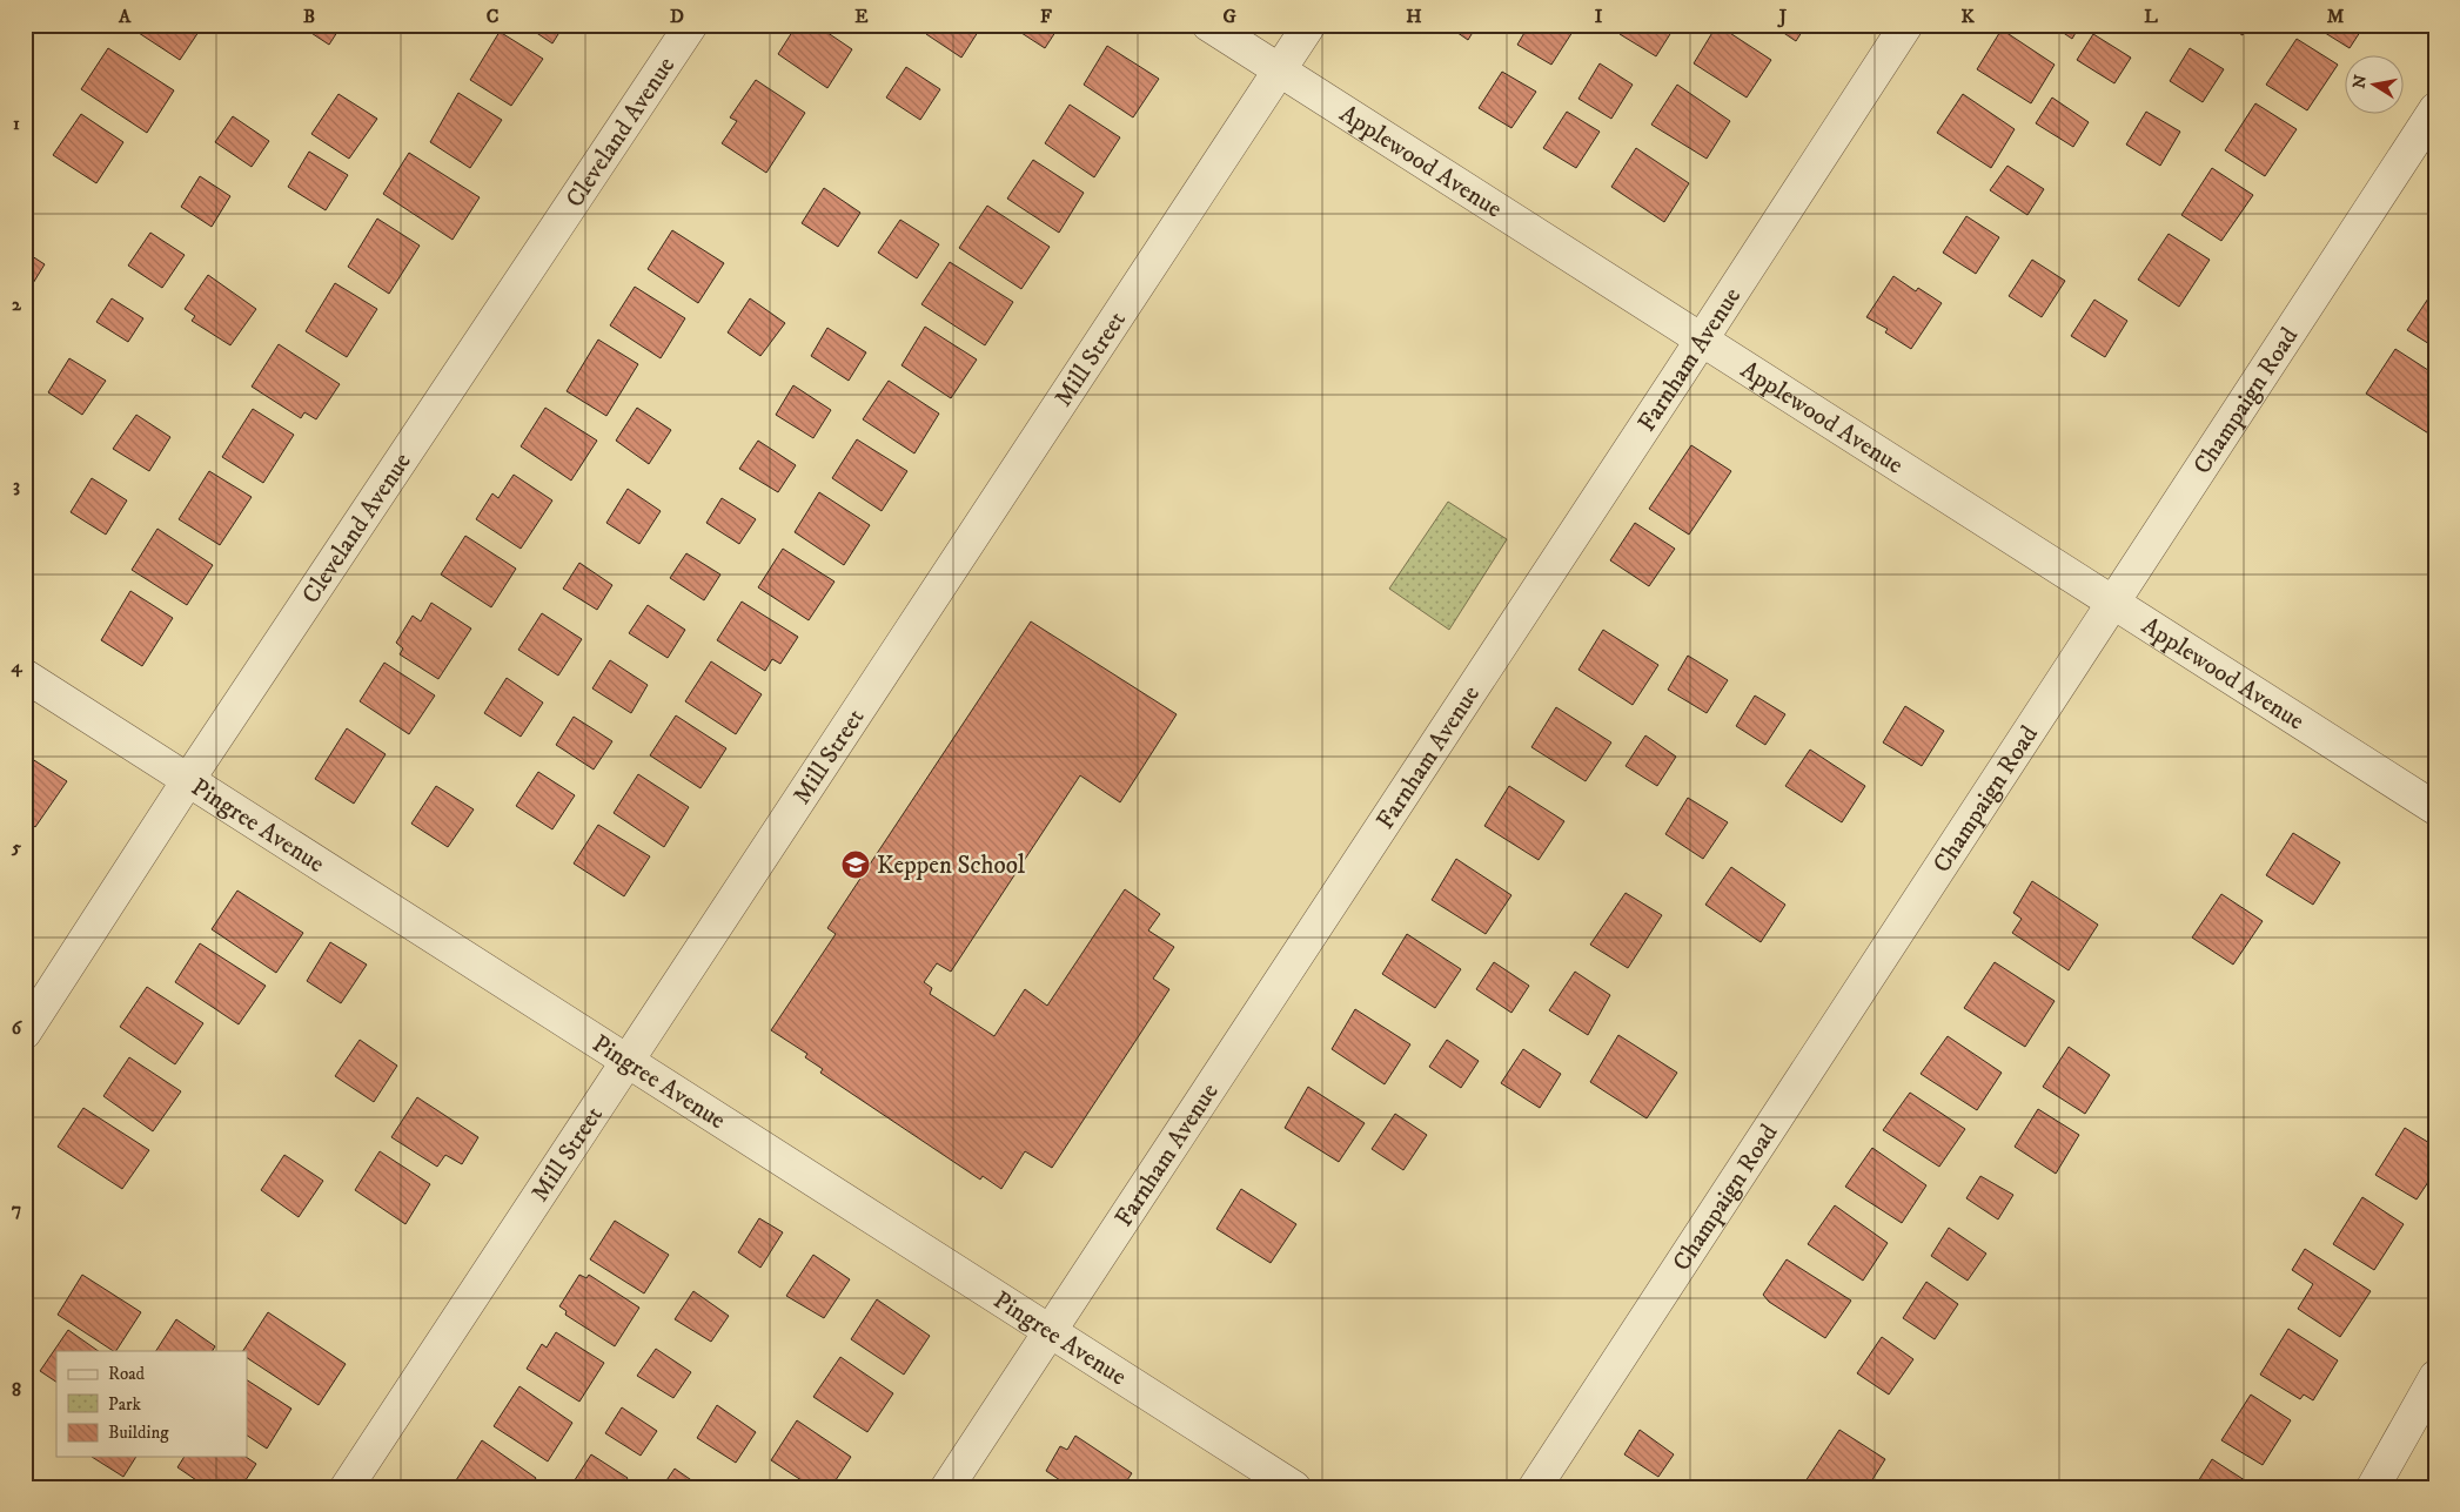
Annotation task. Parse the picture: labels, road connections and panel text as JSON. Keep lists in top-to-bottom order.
{
  "streets": {
    "street": [
      "Cleveland Avenue",
      "Applewood Avenue",
      "Mill Street",
      "Farnham Avenue",
      "Champaign Road",
      "Pingree Avenue"
    ]
  },
  "crossings": [
    ["Cleveland Avenue", "Pingree Avenue"],
    ["Applewood Avenue", "Mill Street"],
    ["Applewood Avenue", "Farnham Avenue"],
    ["Applewood Avenue", "Champaign Road"],
    ["Mill Street", "Pingree Avenue"],
    ["Farnham Avenue", "Pingree Avenue"]
  ],
  "places": {
    "school or university": ["Keppen School"]
  },
  "legend": ["Road", "Park", "Building"],
  "north": "left",
  "grid": {
    "columns": [
      "A",
      "B",
      "C",
      "D",
      "E",
      "F",
      "G",
      "H",
      "I",
      "J",
      "K",
      "L",
      "M"
    ],
    "rows": [
      "1",
      "2",
      "3",
      "4",
      "5",
      "6",
      "7",
      "8"
    ]
  }
}
